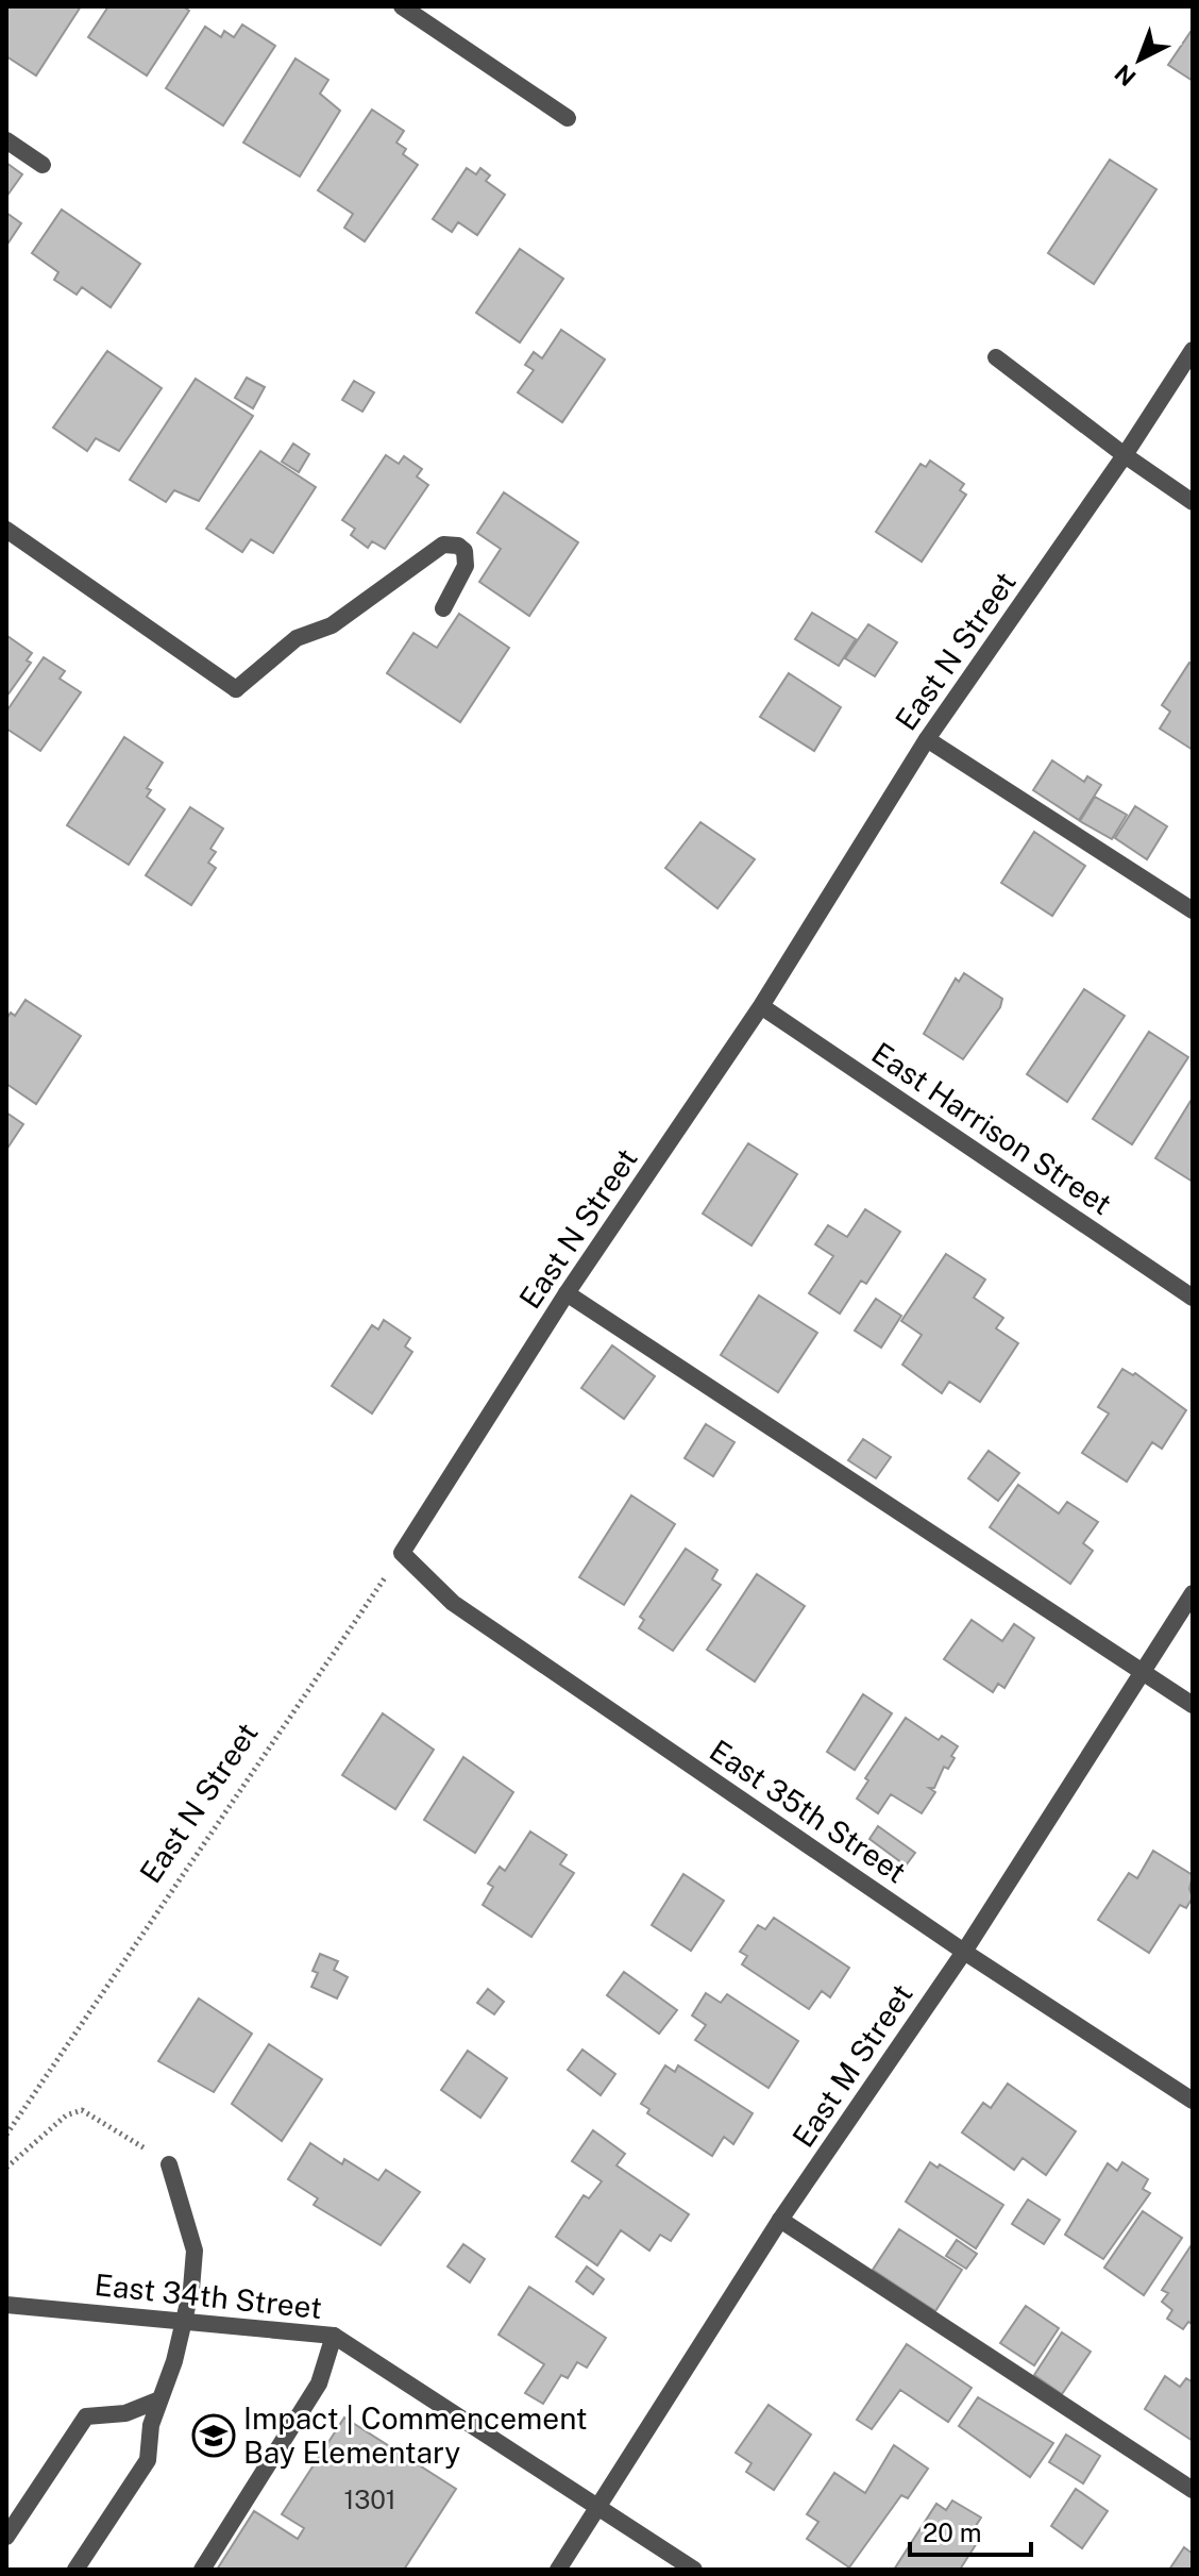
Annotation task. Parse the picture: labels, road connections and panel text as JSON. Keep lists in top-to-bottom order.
{
  "streets": {
    "street": [
      "East N Street",
      "East Harrison Street",
      "East 35th Street",
      "East M Street",
      "East 34th Street"
    ]
  },
  "crossings": [
    ["East N Street", "East Harrison Street"],
    ["East N Street", "East 35th Street"],
    ["East 35th Street", "East M Street"],
    ["East M Street", "East 34th Street"]
  ],
  "places": {
    "school or university": ["Impact | Commencement Bay Elementary"]
  },
  "house_numbers": ["1301"],
  "scale_bar": "20 m",
  "north": "bottom left"
}
